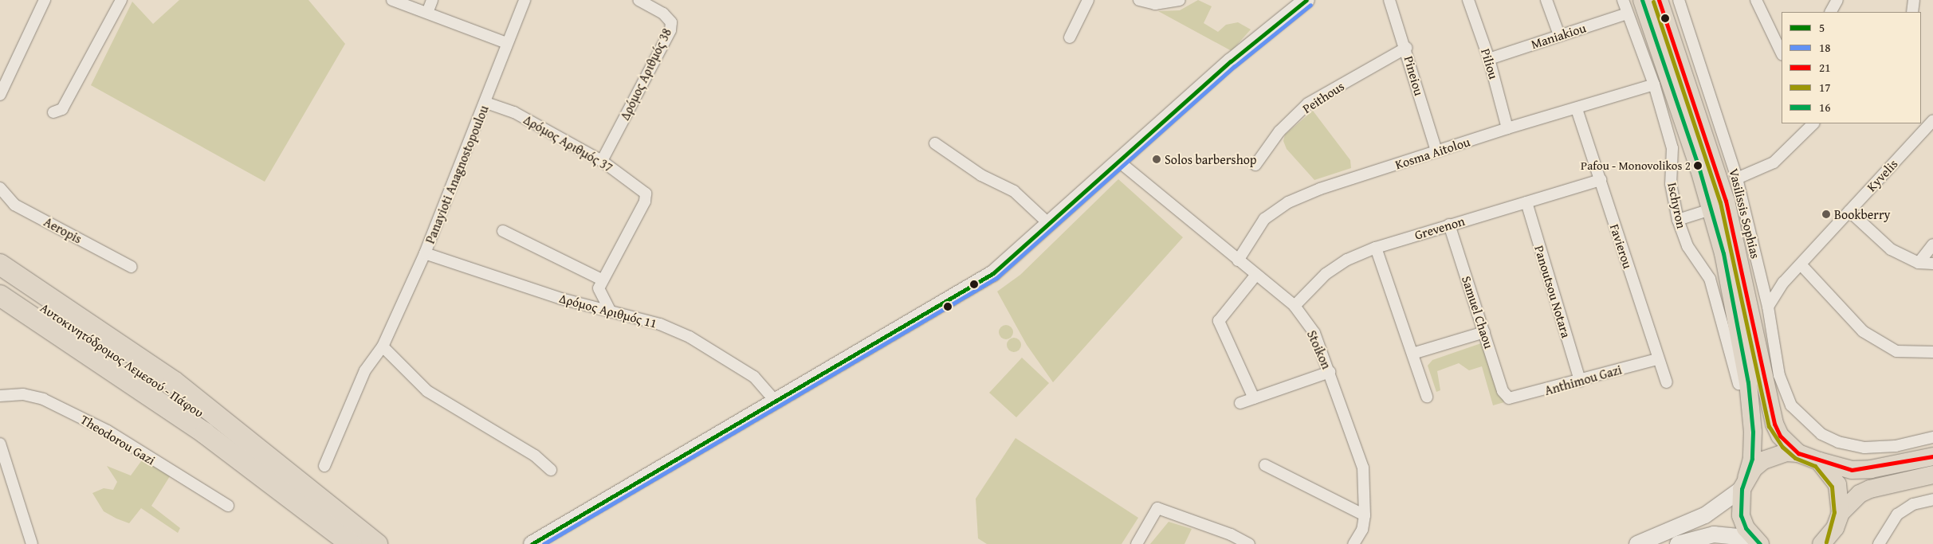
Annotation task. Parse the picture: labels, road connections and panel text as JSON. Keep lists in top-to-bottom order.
{
  "streets": {
    "highway": ["Αυτοκινητόδρομος Λεμεσού - Πάφου"],
    "street": [
      "Maniakiou",
      "Piliou",
      "Δρόμος Αριθμός 38",
      "Pineiou",
      "Peithous",
      "Δρόμος Αριθμός 37",
      "Kosma Aitolou",
      "Panayioti Anagnostopoulou",
      "Kyvelis",
      "Ischyron",
      "Vasilissis Sophias",
      "Grevenon",
      "Aeropis",
      "Favierou",
      "Panoutsou Notara",
      "Δρόμος Αριθμός 11",
      "Samuel Chaou",
      "Stoikon",
      "Anthimou Gazi",
      "Theodorou Gazi"
    ]
  },
  "crossings": [
    ["Maniakiou", "Piliou"],
    ["Maniakiou", "Ischyron"],
    ["Piliou", "Kosma Aitolou"],
    ["Δρόμος Αριθμός 38", "Δρόμος Αριθμός 37"],
    ["Pineiou", "Peithous"],
    ["Pineiou", "Kosma Aitolou"],
    ["Δρόμος Αριθμός 37", "Panayioti Anagnostopoulou"],
    ["Kosma Aitolou", "Ischyron"],
    ["Kosma Aitolou", "Favierou"],
    ["Kosma Aitolou", "Stoikon"],
    ["Panayioti Anagnostopoulou", "Δρόμος Αριθμός 11"],
    ["Kyvelis", "Vasilissis Sophias"],
    ["Grevenon", "Favierou"],
    ["Grevenon", "Panoutsou Notara"],
    ["Grevenon", "Samuel Chaou"],
    ["Grevenon", "Stoikon"],
    ["Favierou", "Anthimou Gazi"],
    ["Panoutsou Notara", "Anthimou Gazi"],
    ["Samuel Chaou", "Anthimou Gazi"]
  ],
  "places": ["Solos barbershop", "Pafou - Monovolikos 2", "Bookberry"],
  "lines": [
    "transit line 5",
    "transit line 21",
    "transit line 16",
    "transit line 17",
    "transit line 18"
  ],
  "legend": [
    "5",
    "18",
    "21",
    "17",
    "16"
  ]
}
